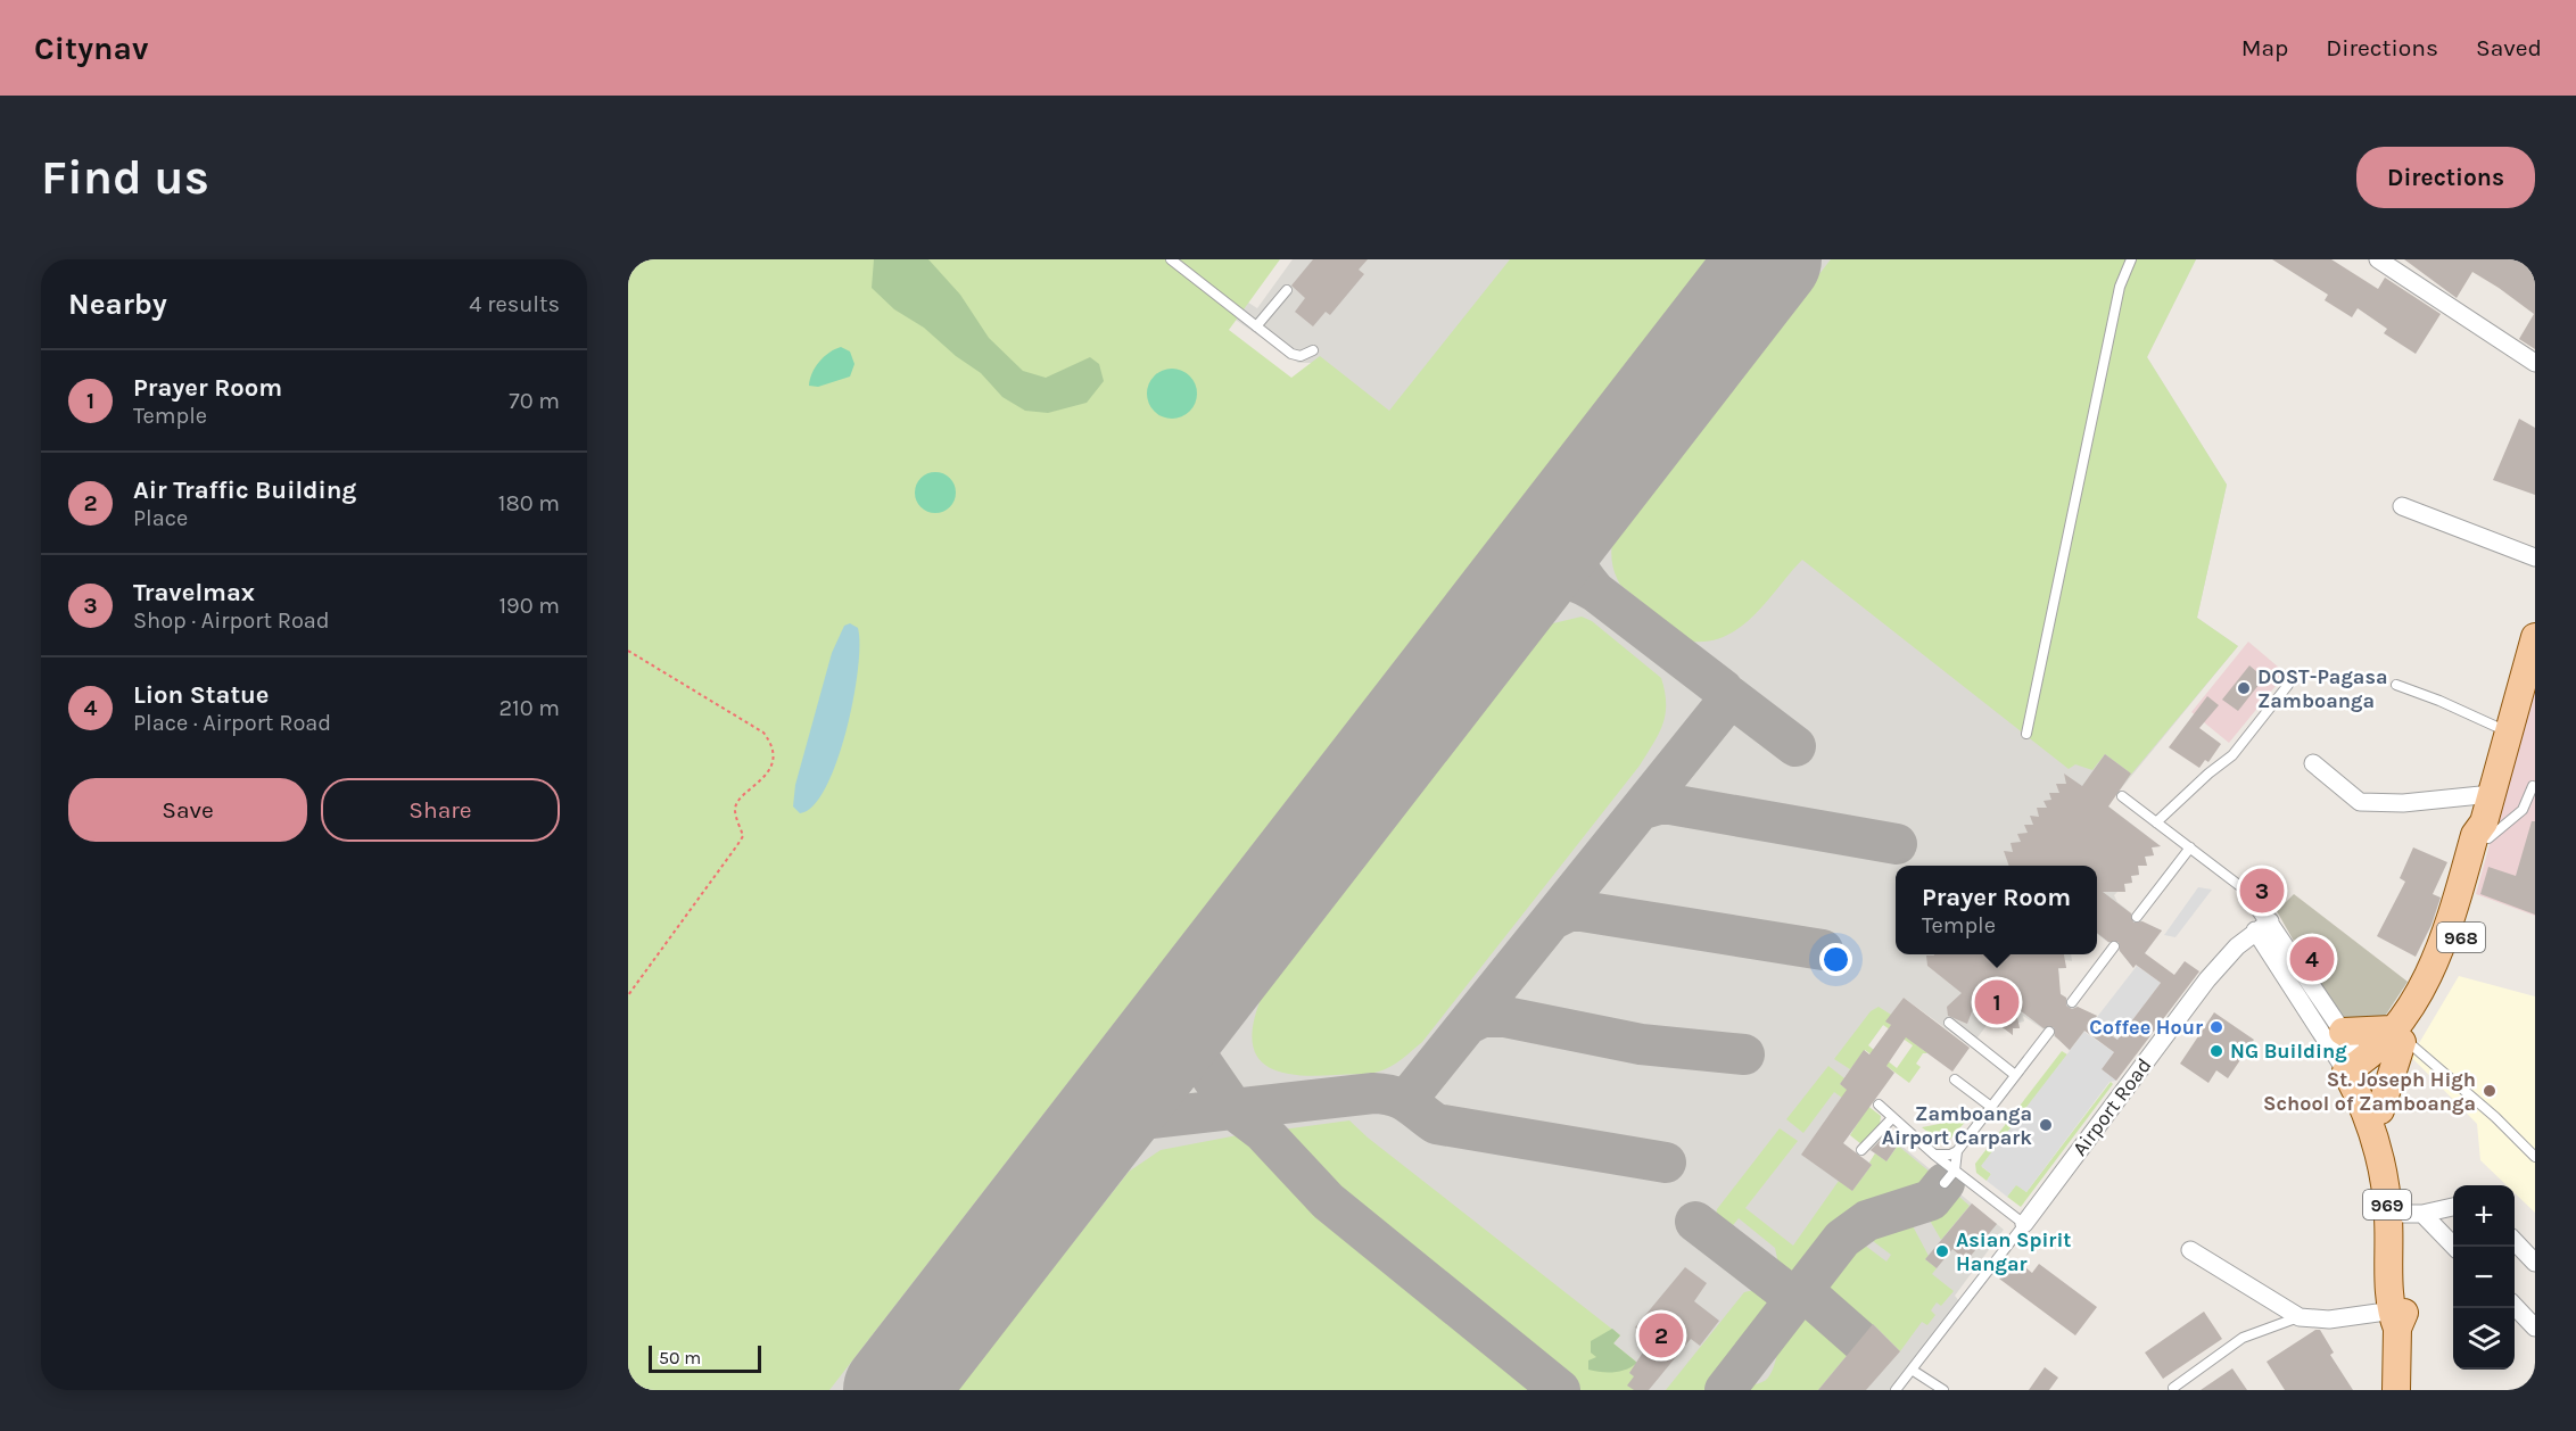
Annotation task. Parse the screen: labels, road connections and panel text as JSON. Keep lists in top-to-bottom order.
{
  "streets": {
    "main road": ["968", "969"],
    "street": ["Airport Road"]
  },
  "crossings": [
    ["968", "969"],
    ["Airport Road", "969"]
  ],
  "places": [
    "DOST-Pagasa Zamboanga",
    "Coffee Hour",
    "NG Building",
    "St. Joseph High School of Zamboanga",
    "Zamboanga Airport Carpark",
    "Asian Spirit Hangar"
  ],
  "scale_bar": "50 m",
  "page": {
    "header": "Citynav",
    "nav": ["Map", "Directions", "Saved"],
    "buttons": [
      "Directions",
      ["Save", "Share"]
    ],
    "title": "Find us",
    "heading": ["Nearby", "4 results"],
    "list": [
      {
        "mark": "1",
        "name": "Prayer Room",
        "note": "Temple",
        "value": "70 m"
      },
      {
        "mark": "2",
        "name": "Air Traffic Building",
        "note": "Place",
        "value": "180 m"
      },
      {
        "mark": "3",
        "name": "Travelmax",
        "note": "Shop · Airport Road",
        "value": "190 m"
      },
      {
        "mark": "4",
        "name": "Lion Statue",
        "note": "Place · Airport Road",
        "value": "210 m"
      }
    ],
    "popup": ["Prayer Room", "Temple"],
    "pins": [
      "3",
      "4",
      "1",
      "2"
    ],
    "map_buttons": ["+", "−"],
    "scale": "50 m"
  }
}
